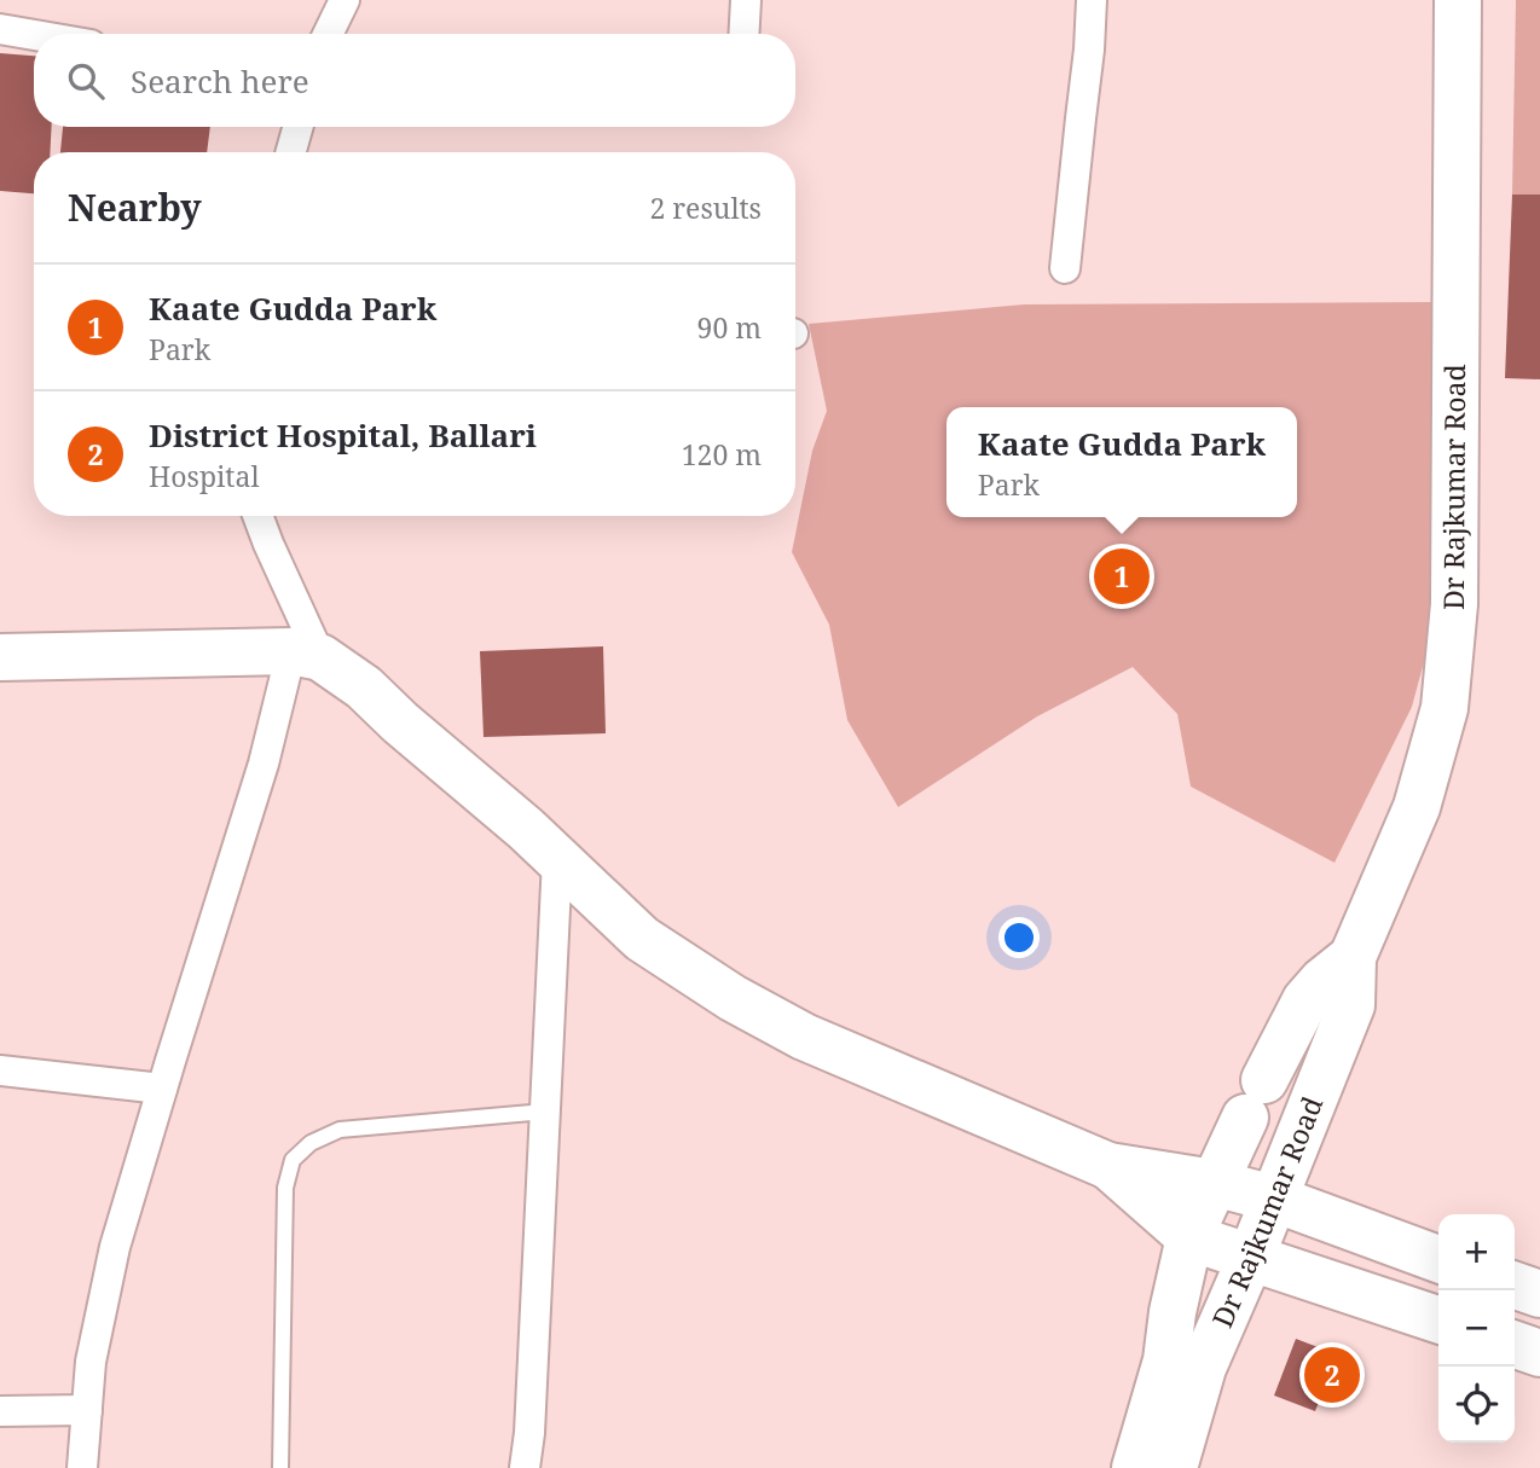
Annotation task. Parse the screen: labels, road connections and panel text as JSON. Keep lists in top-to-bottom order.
{
  "streets": {
    "main road": ["Dr Rajkumar Road"]
  },
  "page": {
    "search": "Search here",
    "heading": ["Nearby", "2 results"],
    "list": [
      {
        "mark": "1",
        "name": "Kaate Gudda Park",
        "note": "Park",
        "value": "90 m"
      },
      {
        "mark": "2",
        "name": "District Hospital, Ballari",
        "note": "Hospital",
        "value": "120 m"
      }
    ],
    "popup": ["Kaate Gudda Park", "Park"],
    "pins": ["1", "2"],
    "map_buttons": ["+", "−"]
  }
}
